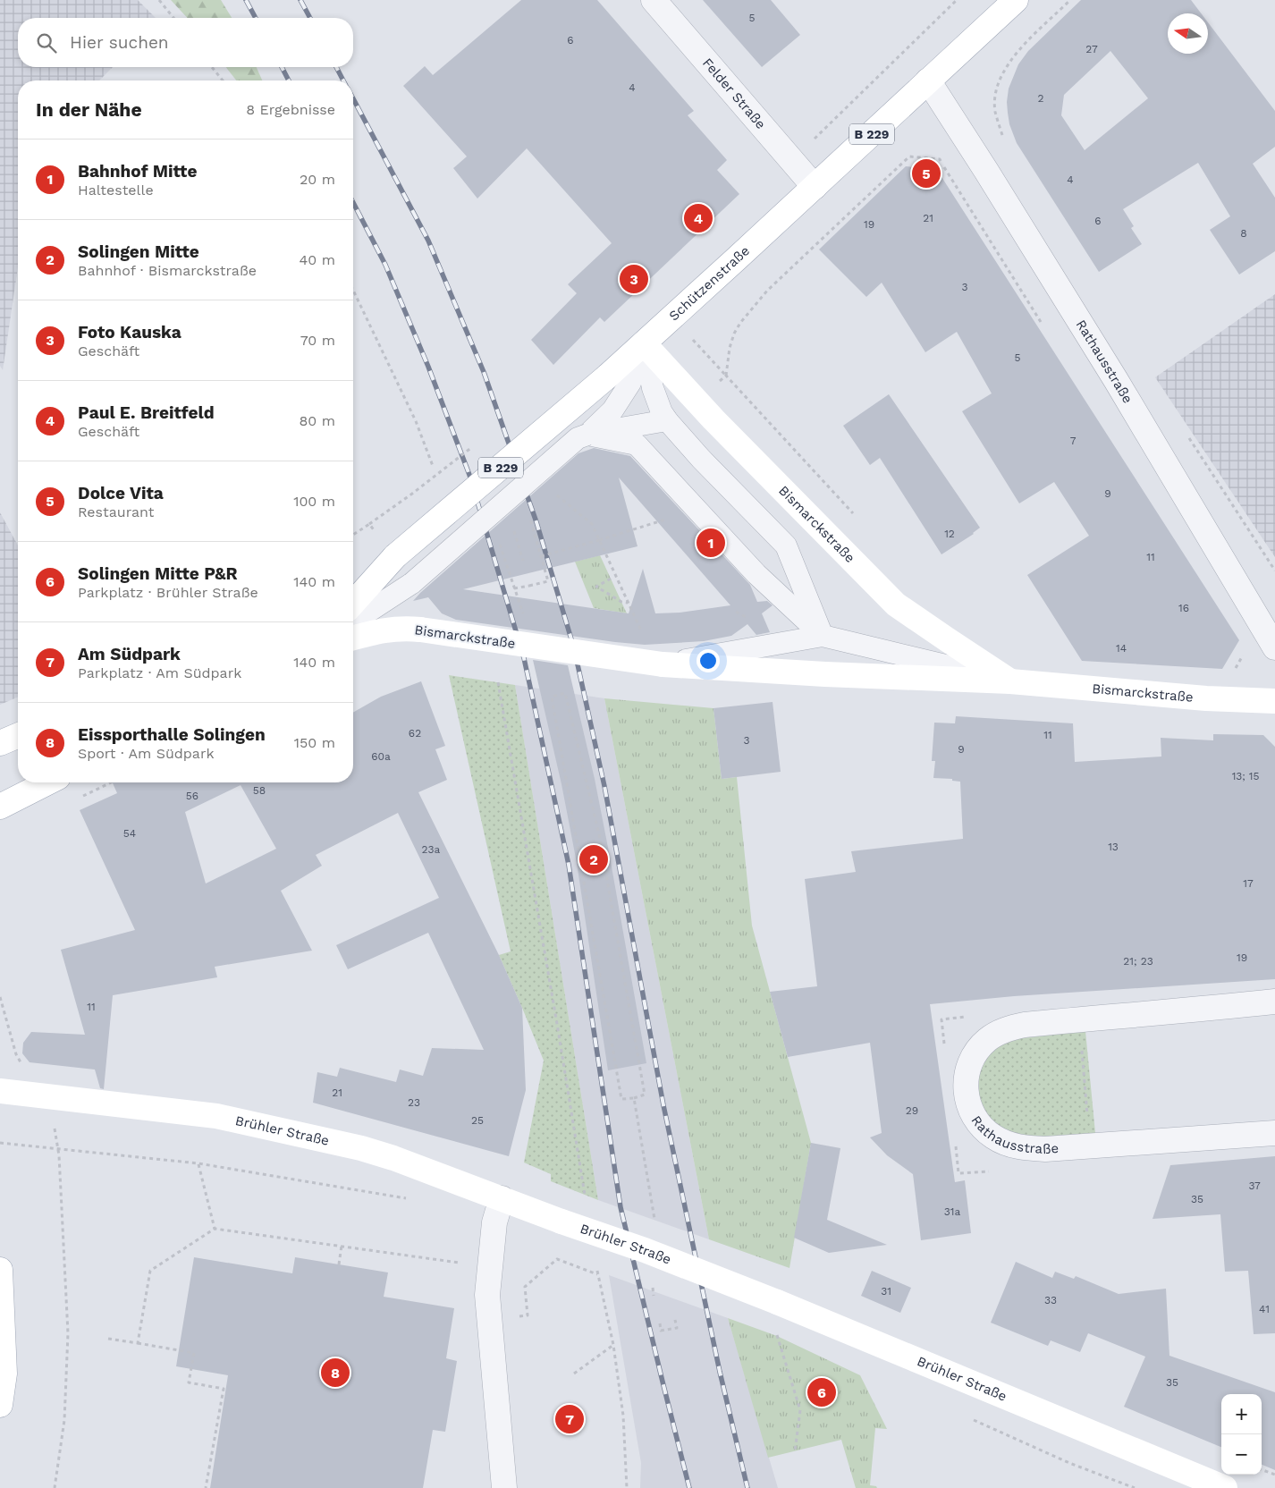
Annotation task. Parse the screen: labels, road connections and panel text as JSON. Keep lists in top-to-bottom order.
{
  "streets": {
    "main road": [
      "B 229",
      "Schützenstraße",
      "Bismarckstraße",
      "Brühler Straße"
    ],
    "street": ["Felder Straße", "Rathausstraße"]
  },
  "crossings": [
    ["Felder Straße", "Schützenstraße"],
    ["B 229", "Schützenstraße"],
    ["Schützenstraße", "Rathausstraße"],
    ["Schützenstraße", "Bismarckstraße"]
  ],
  "house_numbers": [
    "5",
    "6",
    "27",
    "4",
    "2",
    "4",
    "21",
    "6",
    "19",
    "8",
    "3",
    "5",
    "7",
    "9",
    "12",
    "11",
    "16",
    "14",
    "62",
    "11",
    "3",
    "9",
    "60a",
    "13; 15",
    "58",
    "56",
    "54",
    "13",
    "23a",
    "17",
    "19",
    "21; 23",
    "11",
    "21",
    "23",
    "29",
    "25",
    "37",
    "35",
    "31a",
    "31",
    "33",
    "41",
    "35"
  ],
  "north": "left",
  "page": {
    "search": "Hier suchen",
    "heading": ["In der Nähe", "8 Ergebnisse"],
    "list": [
      {
        "mark": "1",
        "name": "Bahnhof Mitte",
        "note": "Haltestelle",
        "value": "20 m"
      },
      {
        "mark": "2",
        "name": "Solingen Mitte",
        "note": "Bahnhof · Bismarckstraße",
        "value": "40 m"
      },
      {
        "mark": "3",
        "name": "Foto Kauska",
        "note": "Geschäft",
        "value": "70 m"
      },
      {
        "mark": "4",
        "name": "Paul E. Breitfeld",
        "note": "Geschäft",
        "value": "80 m"
      },
      {
        "mark": "5",
        "name": "Dolce Vita",
        "note": "Restaurant",
        "value": "100 m"
      },
      {
        "mark": "6",
        "name": "Solingen Mitte P&R",
        "note": "Parkplatz · Brühler Straße",
        "value": "140 m"
      },
      {
        "mark": "7",
        "name": "Am Südpark",
        "note": "Parkplatz · Am Südpark",
        "value": "140 m"
      },
      {
        "mark": "8",
        "name": "Eissporthalle Solingen",
        "note": "Sport · Am Südpark",
        "value": "150 m"
      }
    ],
    "pins": [
      "5",
      "4",
      "3",
      "1",
      "2",
      "8",
      "6",
      "7"
    ],
    "map_buttons": ["+", "−"]
  }
}
